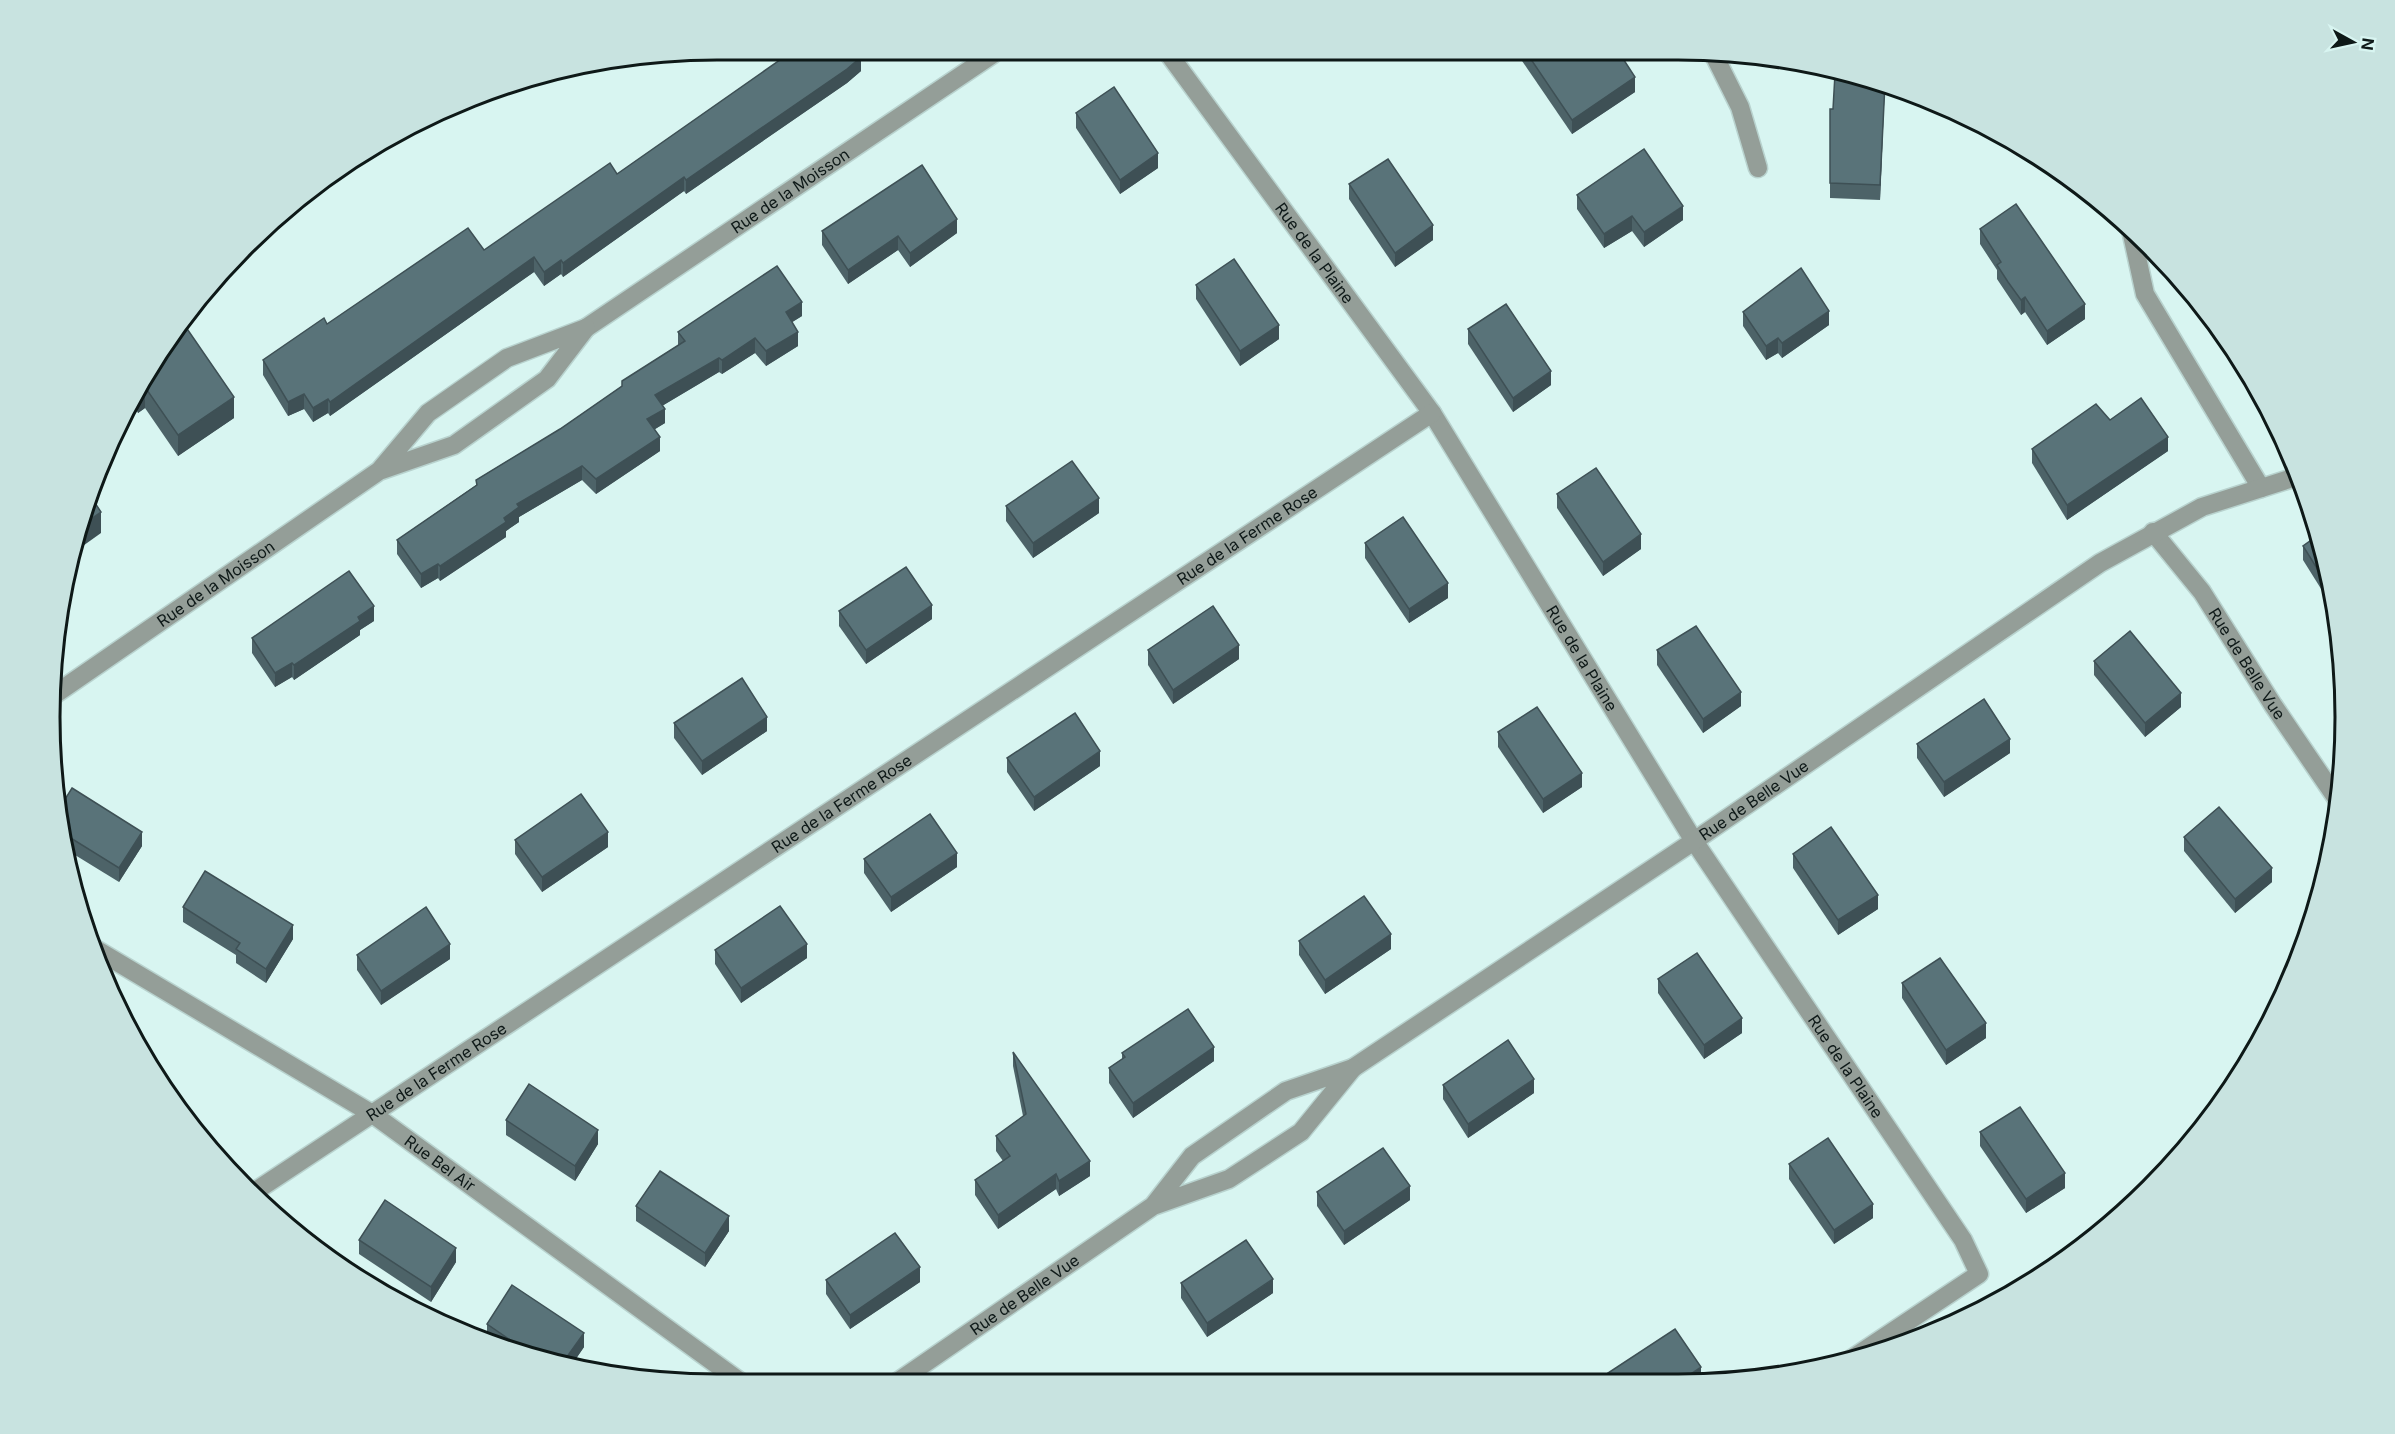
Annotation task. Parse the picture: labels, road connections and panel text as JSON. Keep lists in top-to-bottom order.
{
  "streets": {
    "street": [
      "Rue de la Moisson",
      "Rue de la Plaine",
      "Rue de la Ferme Rose",
      "Rue de Belle Vue",
      "Rue Bel Air"
    ]
  },
  "crossings": [
    ["Rue de la Plaine", "Rue de la Ferme Rose"],
    ["Rue de la Plaine", "Rue de Belle Vue"],
    ["Rue de la Ferme Rose", "Rue Bel Air"]
  ],
  "north": "right"
}
